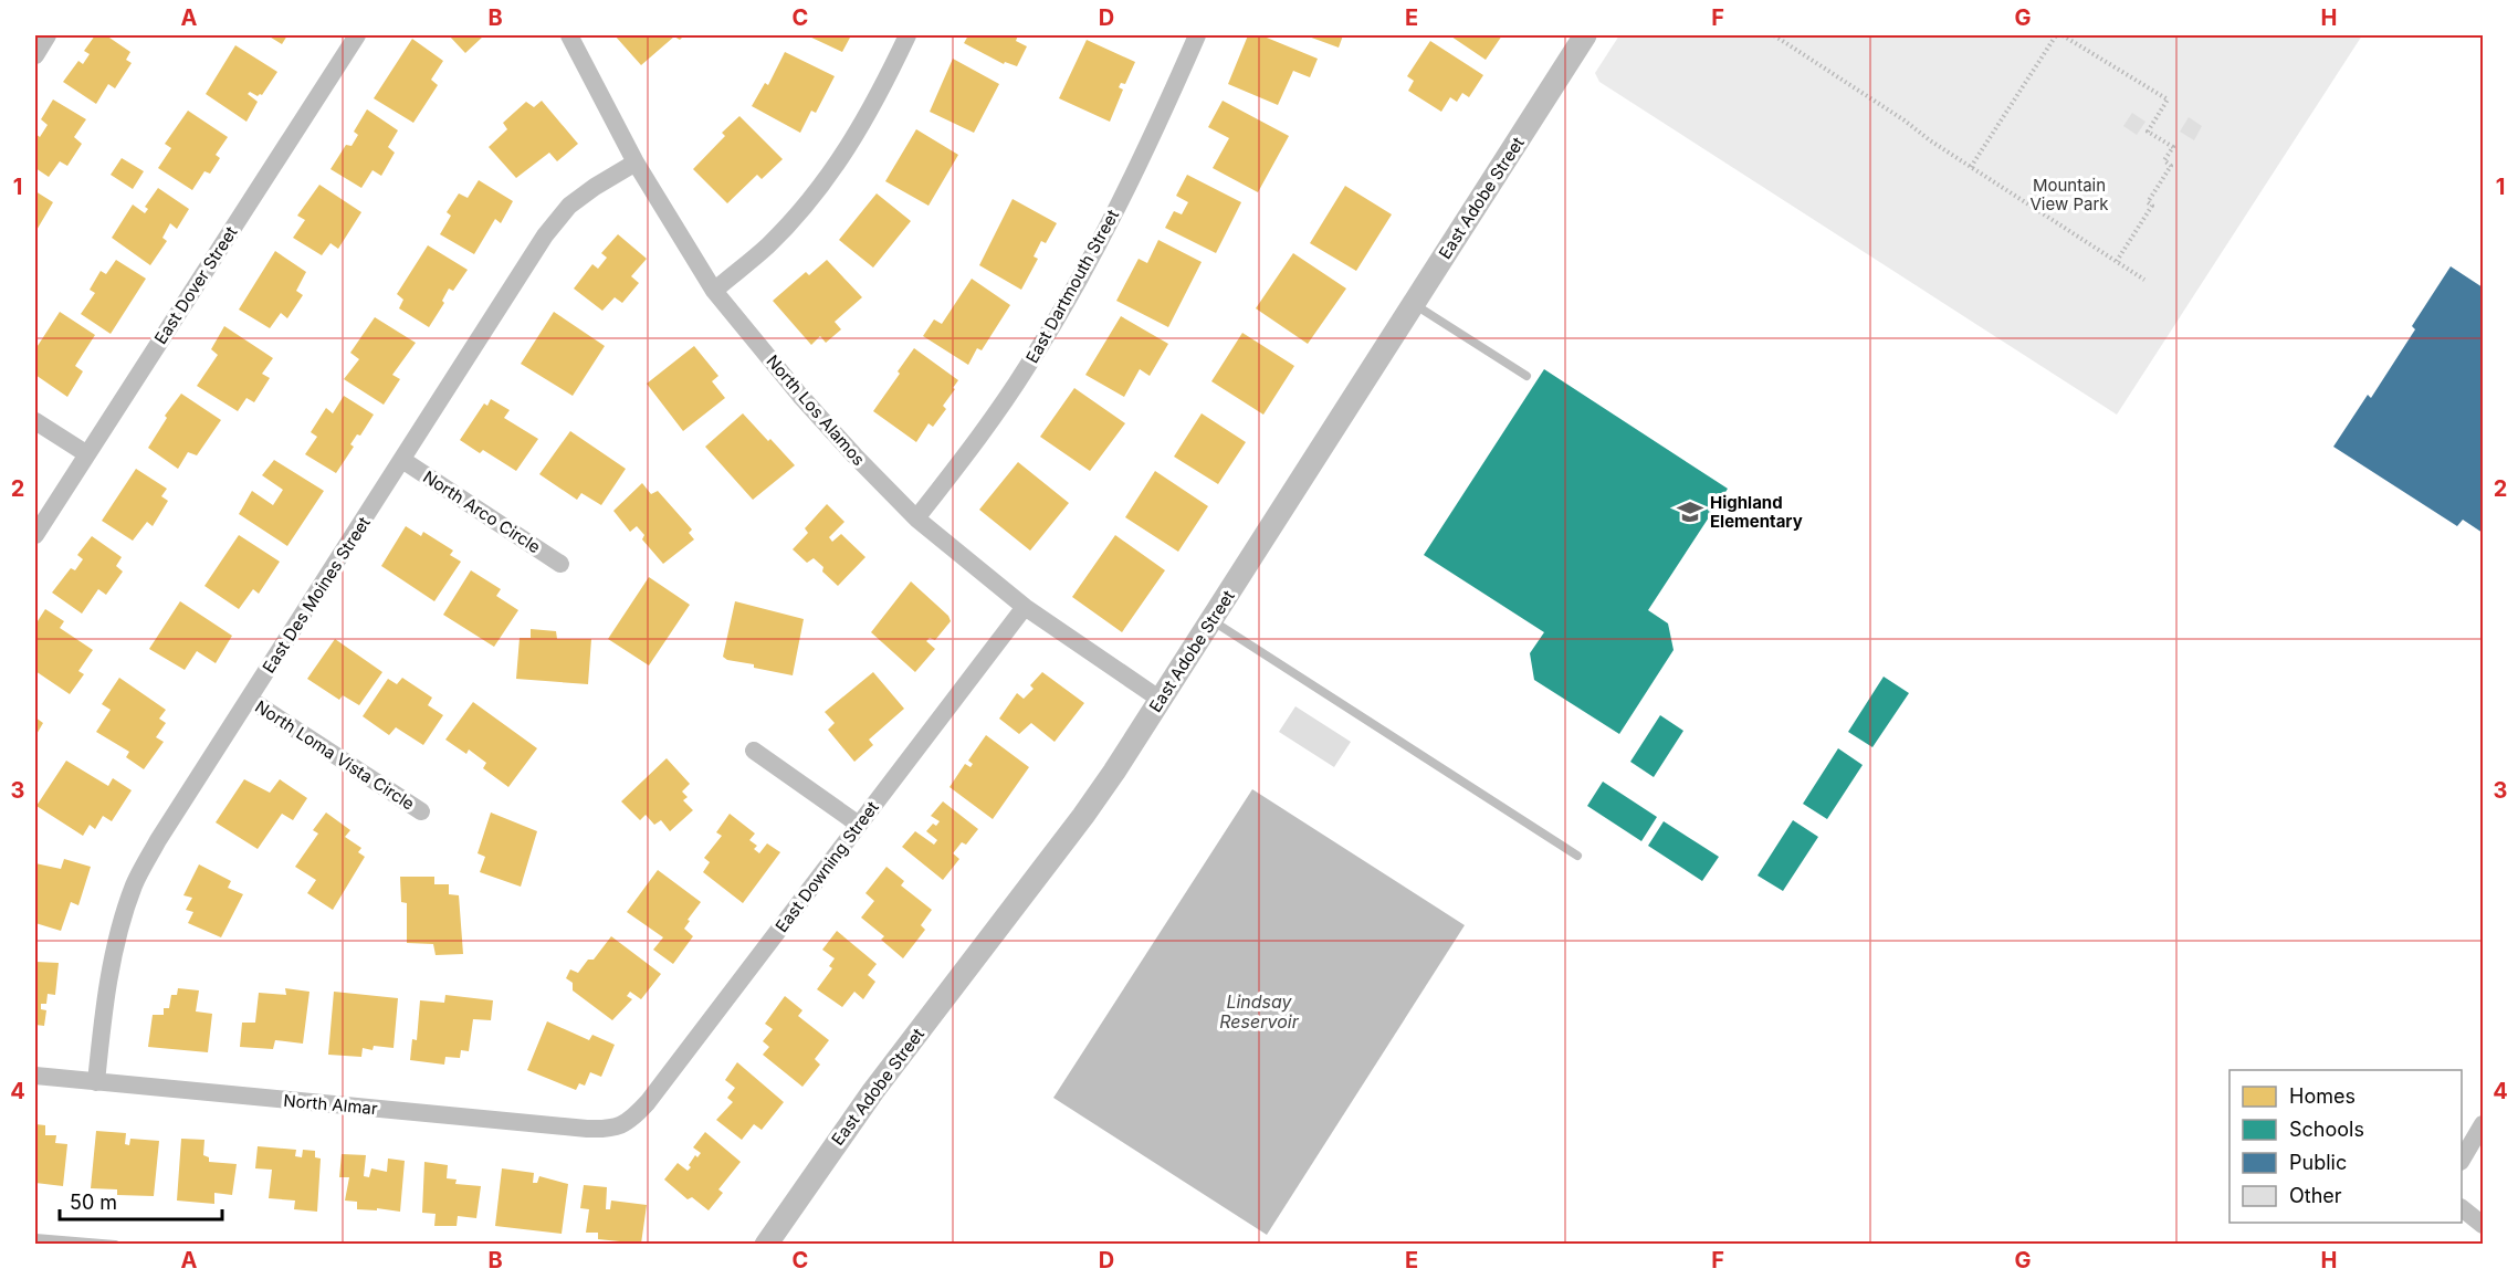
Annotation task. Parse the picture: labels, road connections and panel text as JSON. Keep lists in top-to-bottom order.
{
  "streets": {
    "street": [
      "East Adobe Street",
      "East Dover Street",
      "East Dartmouth Street",
      "North Los Alamos",
      "North Arco Circle",
      "East Des Moines Street",
      "North Loma Vista Circle",
      "East Downing Street",
      "North Almar"
    ]
  },
  "crossings": [
    ["East Adobe Street", "North Los Alamos"],
    ["East Dartmouth Street", "North Los Alamos"],
    ["North Los Alamos", "East Des Moines Street"],
    ["North Los Alamos", "East Downing Street"],
    ["North Arco Circle", "East Des Moines Street"],
    ["East Des Moines Street", "North Loma Vista Circle"],
    ["East Des Moines Street", "North Almar"],
    ["East Downing Street", "North Almar"]
  ],
  "water": ["Lindsay Reservoir"],
  "parks": ["Mountain View Park"],
  "places": {
    "school or university": ["Highland Elementary"]
  },
  "legend": [
    "Homes",
    "Schools",
    "Public",
    "Other"
  ],
  "scale_bar": "50 m",
  "grid": {
    "columns": [
      "A",
      "B",
      "C",
      "D",
      "E",
      "F",
      "G",
      "H"
    ],
    "rows": [
      "1",
      "2",
      "3",
      "4"
    ]
  }
}
